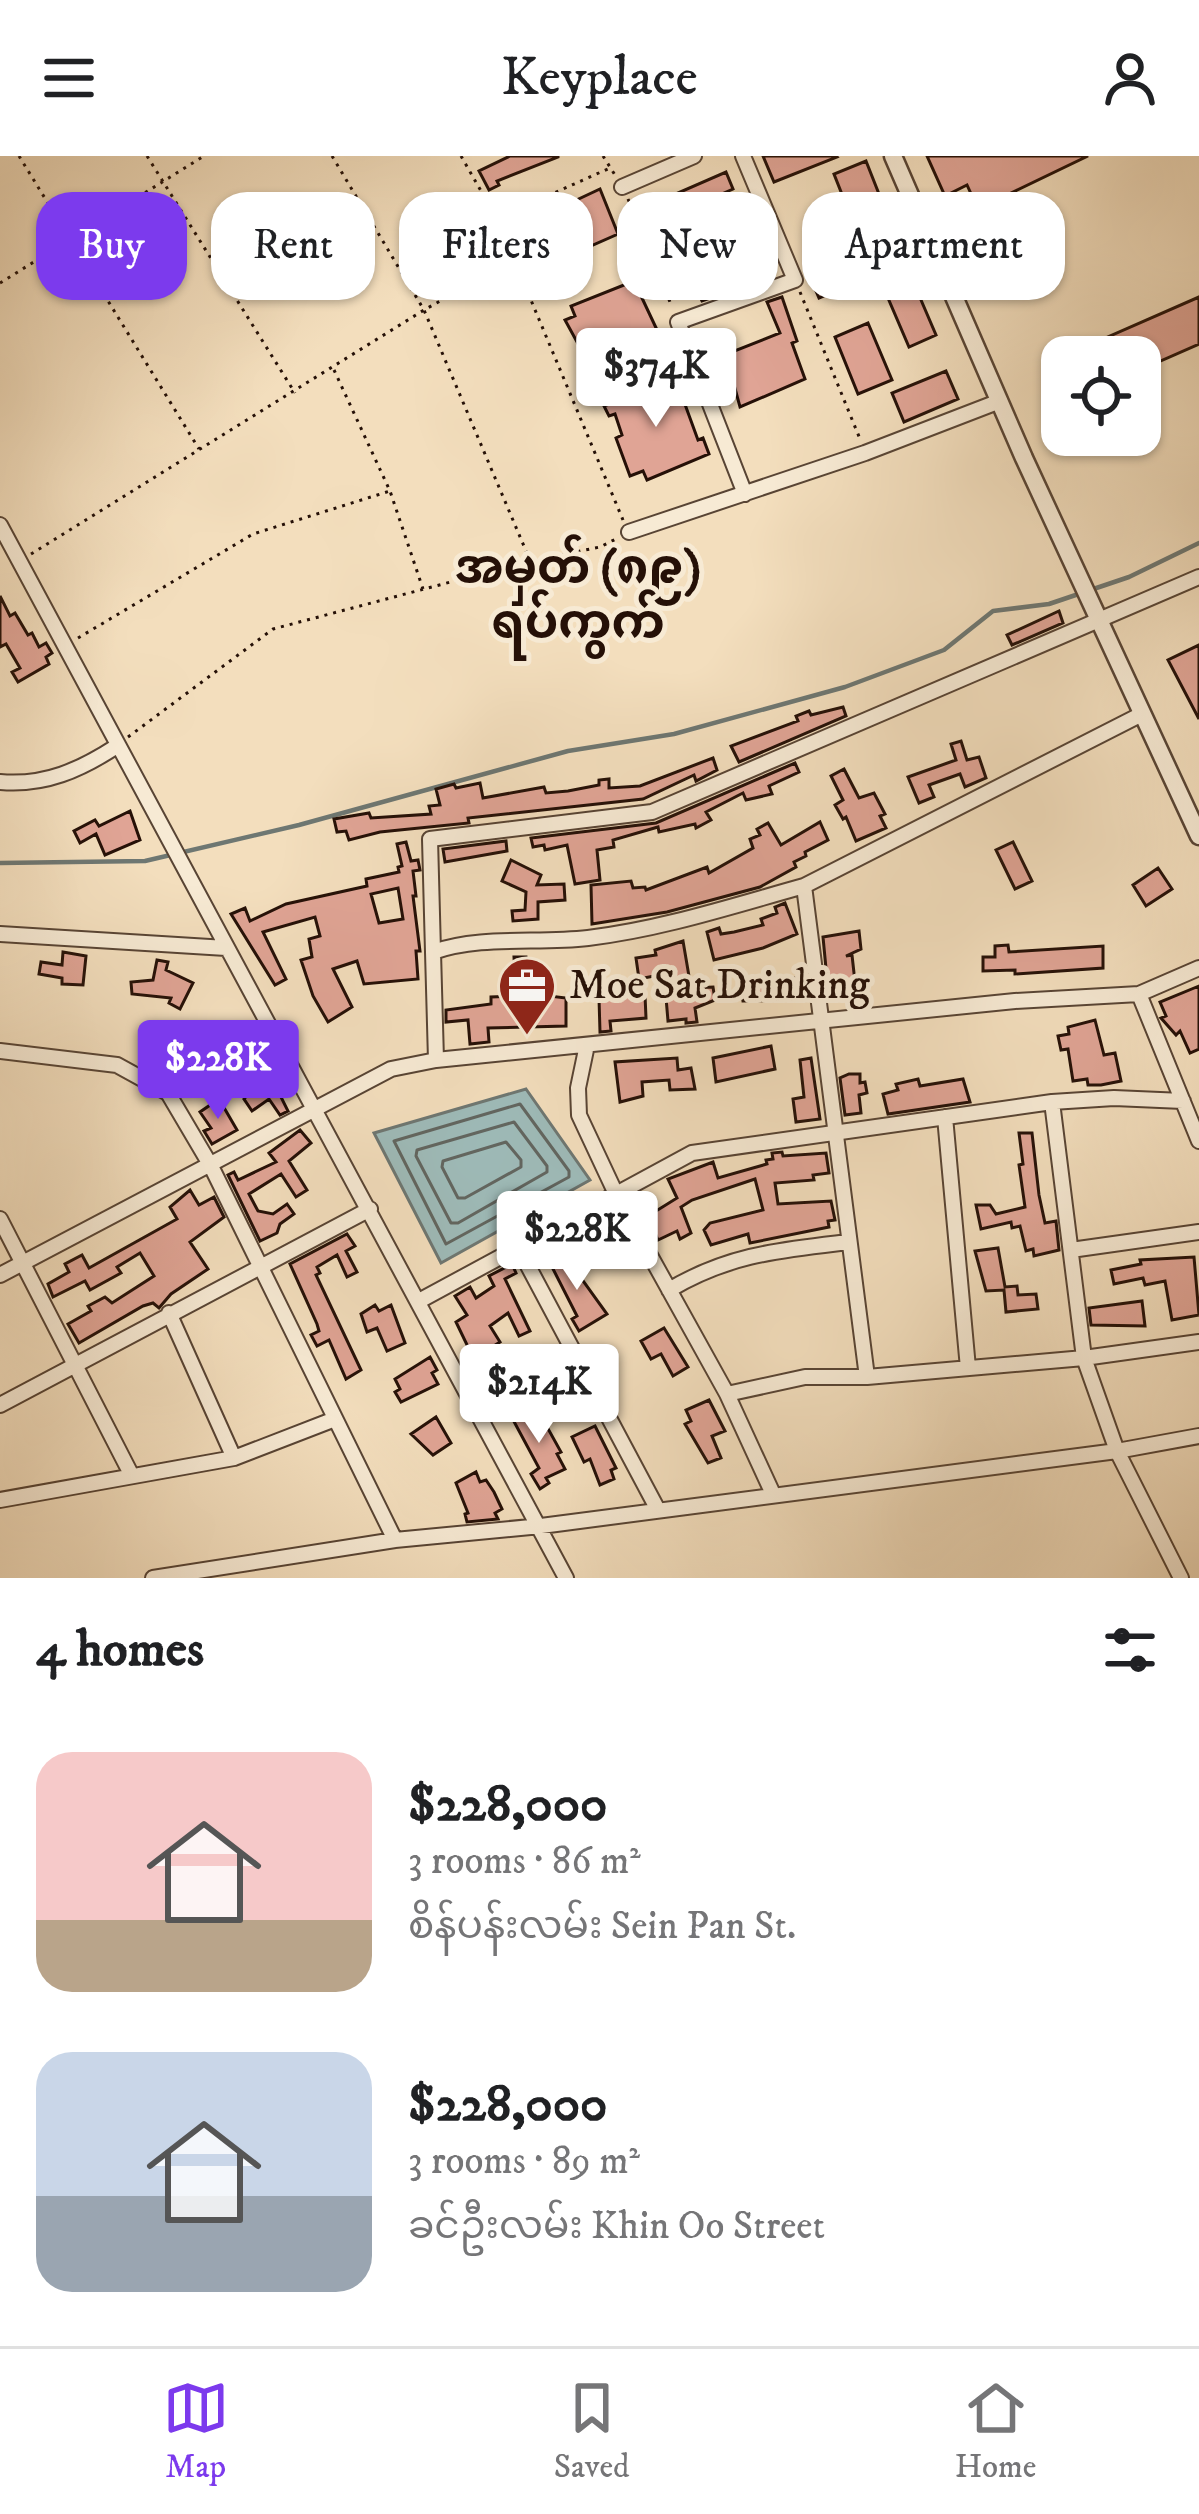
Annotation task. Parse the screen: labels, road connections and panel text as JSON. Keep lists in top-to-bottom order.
{
  "districts": ["အမှတ် (၈၉) ရပ်ကွက်"],
  "places": {
    "office": ["Moe Sat Drinking"]
  },
  "page": {
    "header": "Keyplace",
    "chip": [
      "Buy",
      "Rent",
      "Filters",
      "New",
      "Apartment"
    ],
    "price": [
      "$374K",
      "$228K",
      "$228K",
      "$214K"
    ],
    "heading": "4 homes",
    "list": [
      {
        "name": "$228,000",
        "note": "3 rooms · 86 m² · စိန်ပန်းလမ်း Sein Pan St."
      },
      {
        "name": "$228,000",
        "note": "3 rooms · 89 m² · ခင်ဦးလမ်း Khin Oo Street"
      }
    ],
    "tabs": ["Map", "Saved", "Home"]
  }
}
